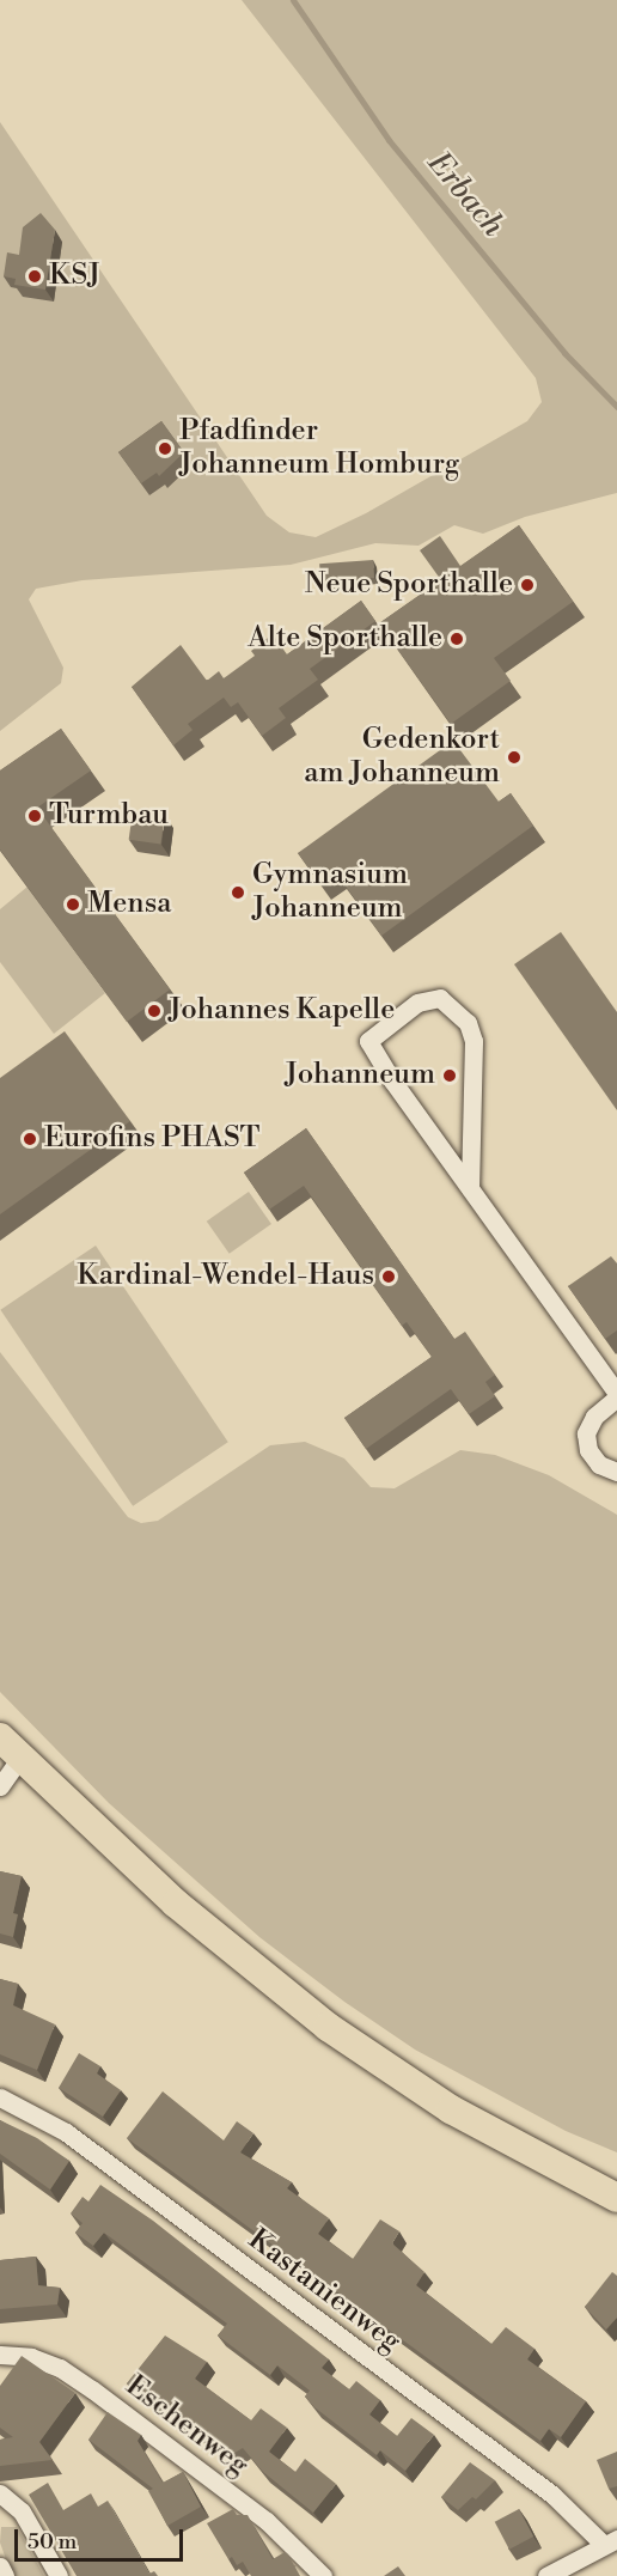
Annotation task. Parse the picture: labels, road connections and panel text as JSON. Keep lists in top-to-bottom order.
{
  "streets": {
    "street": ["Kastanienweg", "Eschenweg"]
  },
  "water": ["Erbach"],
  "places": [
    "KSJ",
    "Pfadfinder Johanneum Homburg",
    "Neue Sporthalle",
    "Alte Sporthalle",
    "Gedenkort am Johanneum",
    "Turmbau",
    "Gymnasium Johanneum",
    "Mensa",
    "Johannes Kapelle",
    "Johanneum",
    "Eurofins PHAST",
    "Kardinal-Wendel-Haus"
  ],
  "scale_bar": "50 m"
}
